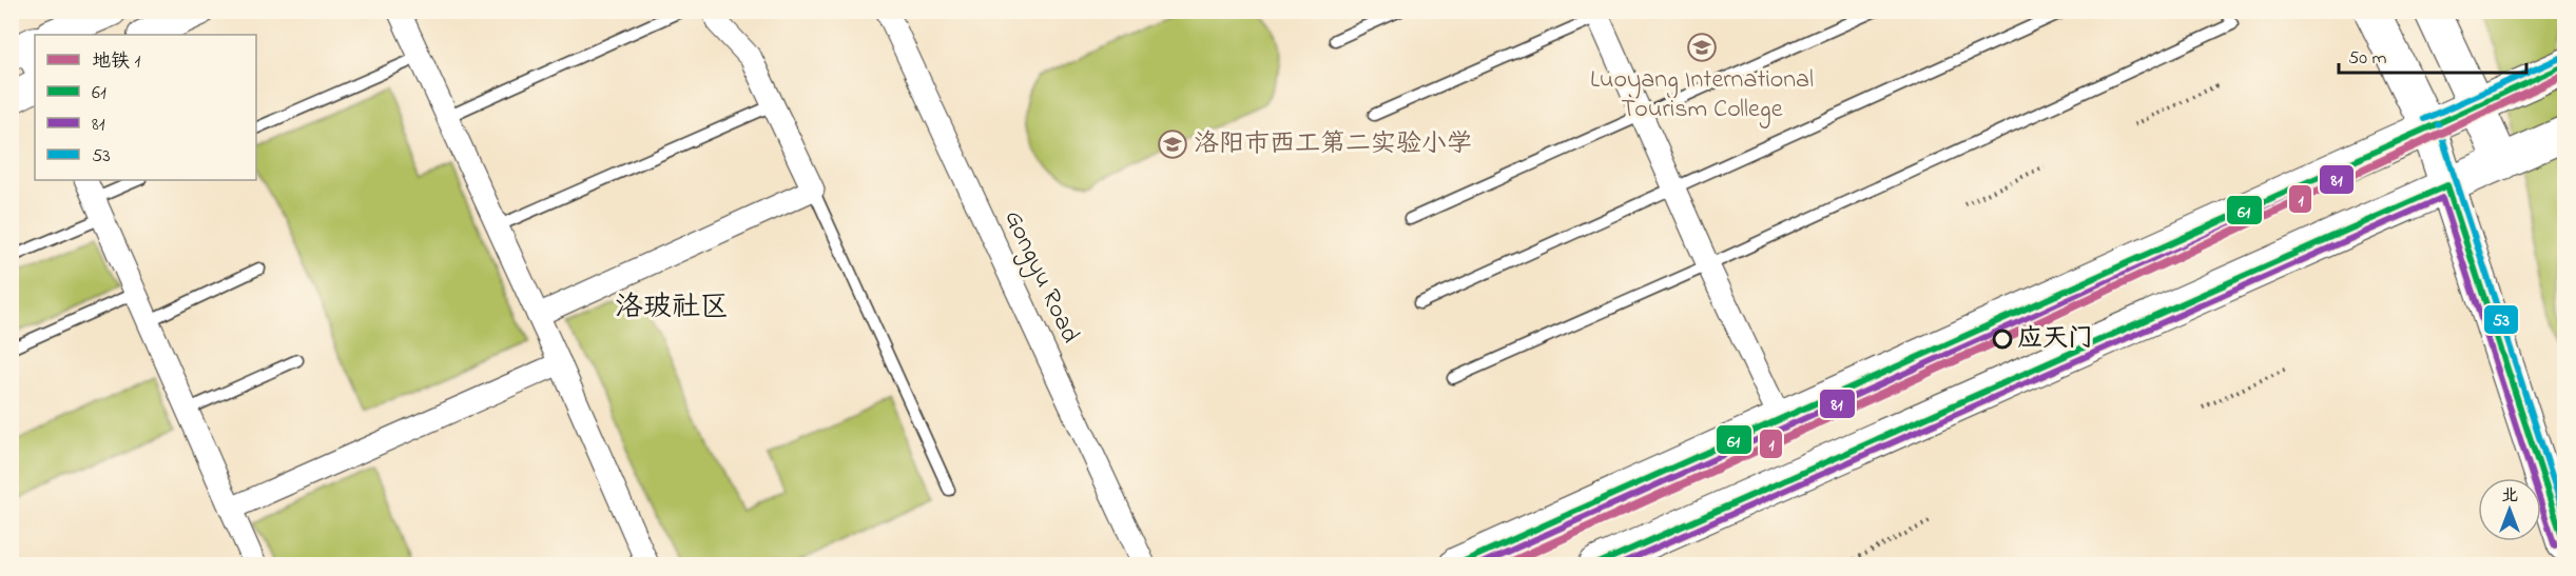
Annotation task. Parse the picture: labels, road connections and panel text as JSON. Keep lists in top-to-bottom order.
{
  "streets": {
    "street": ["Gongyu Road"]
  },
  "districts": ["洛玻社区"],
  "places": {
    "school or university": ["Luoyang International Tourism College", "洛阳市西工第二实验小学"],
    "other": ["应天门"]
  },
  "lines": [
    "transit line 53",
    "transit line 61",
    "metro line 1",
    "transit line 81"
  ],
  "legend": [
    "地铁 1",
    "61",
    "81",
    "53"
  ],
  "scale_bar": "50 m",
  "north": "top"
}
